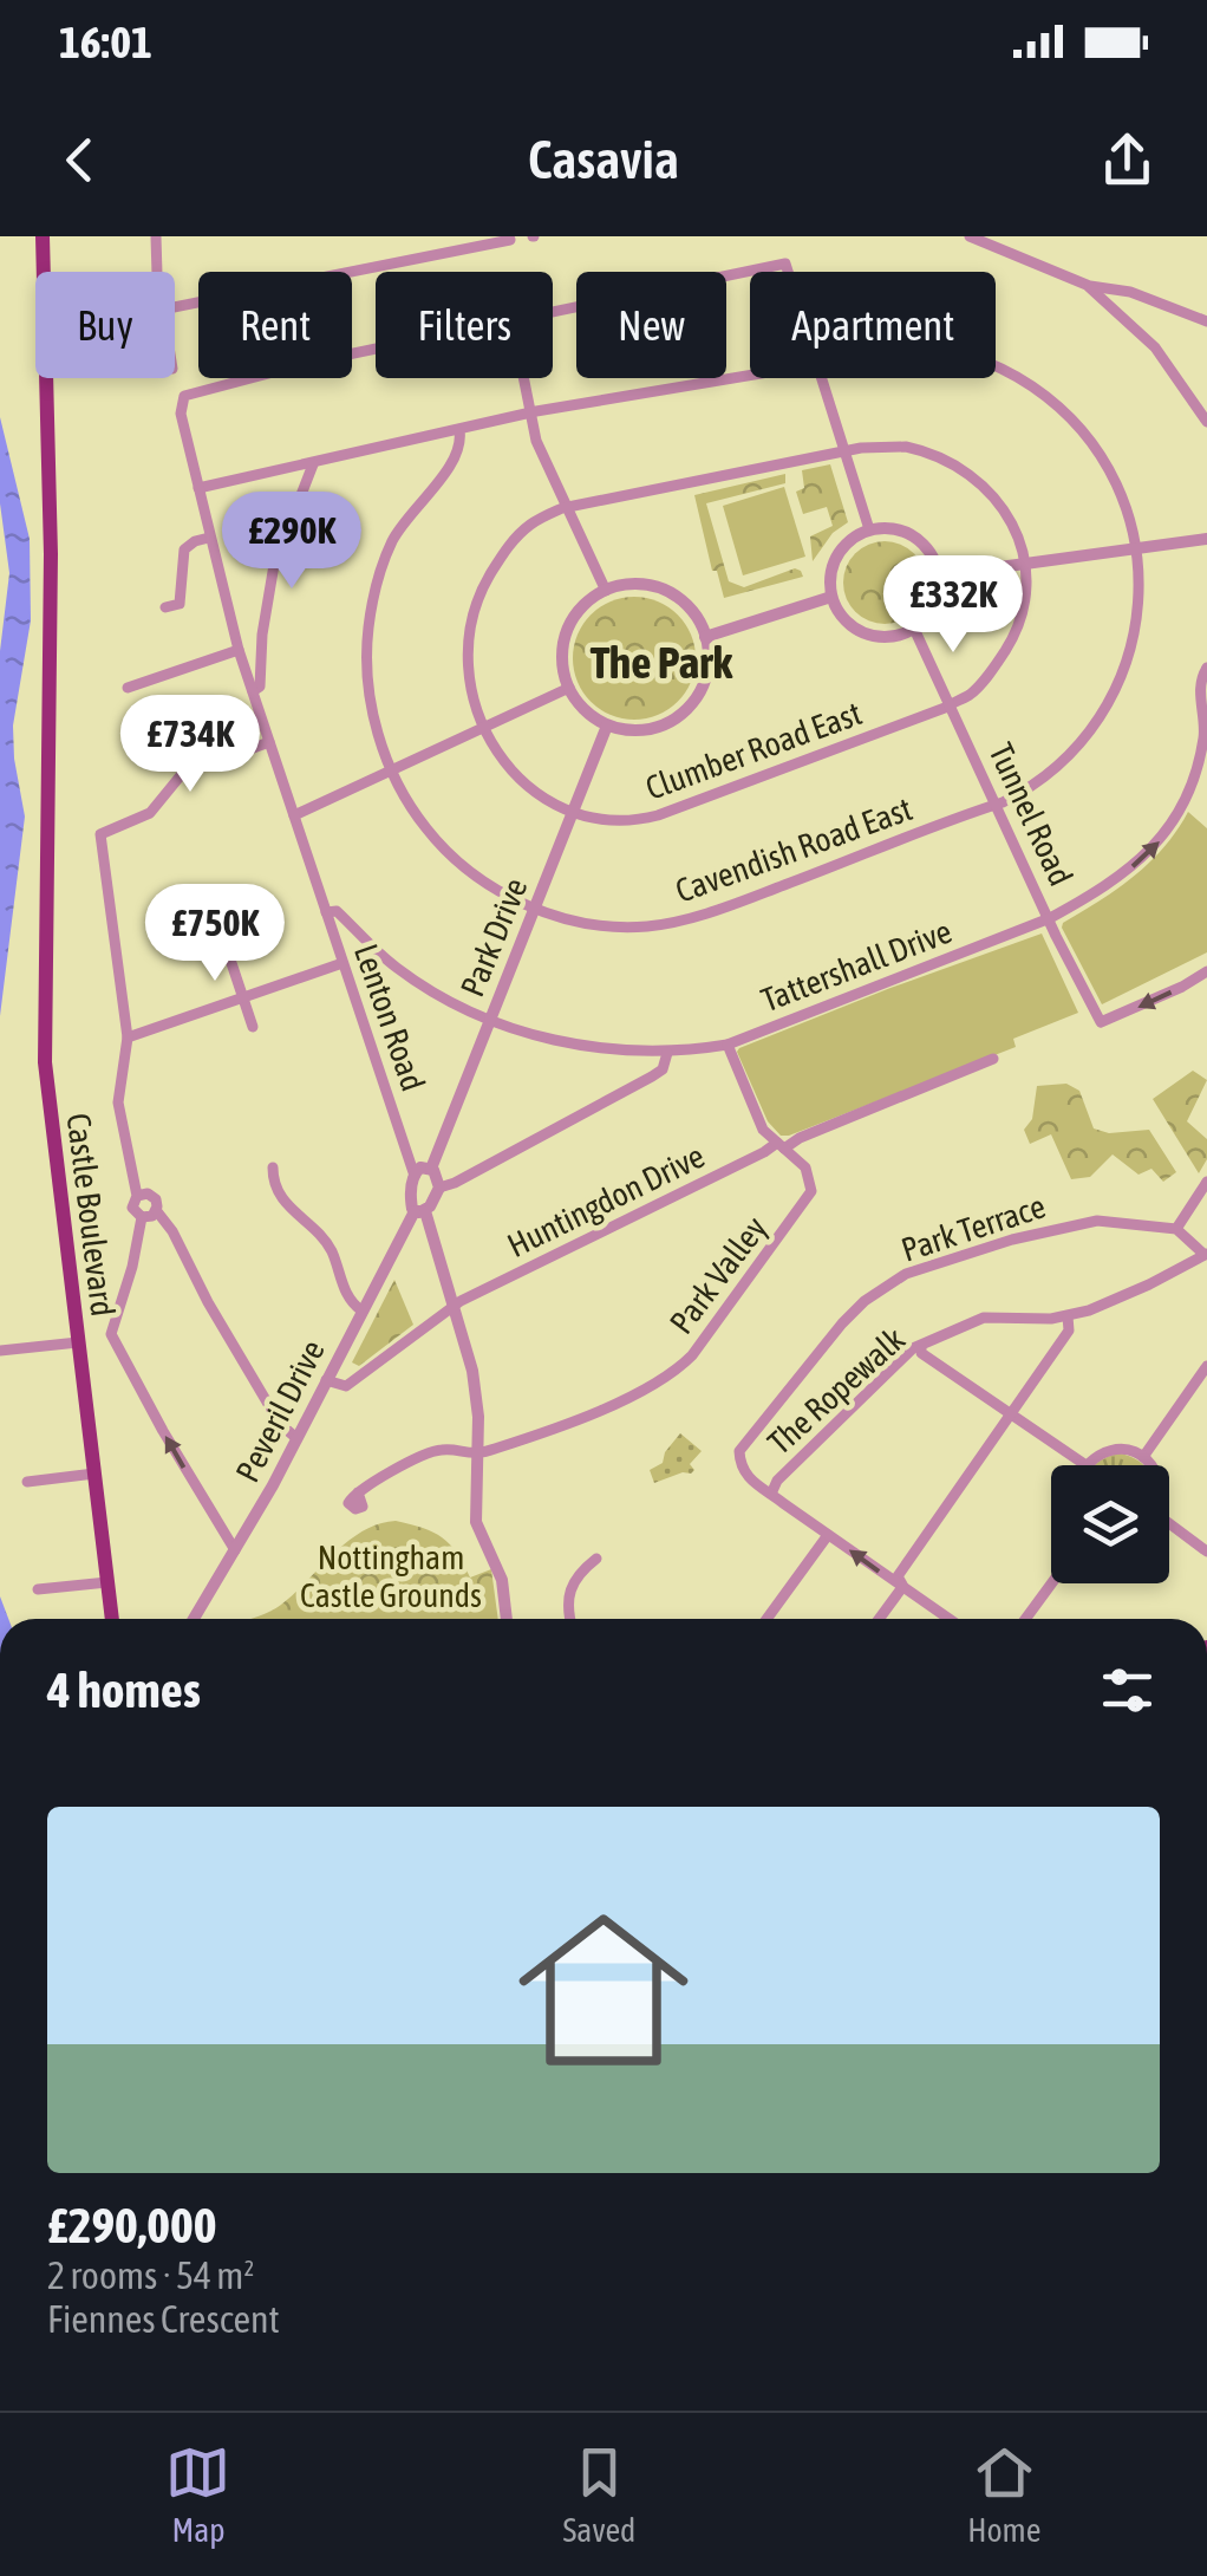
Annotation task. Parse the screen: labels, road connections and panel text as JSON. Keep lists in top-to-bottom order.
{
  "streets": {
    "main road": ["Castle Boulevard"],
    "street": [
      "Clumber Road East",
      "Tunnel Road",
      "Cavendish Road East",
      "Park Drive",
      "Tattershall Drive",
      "Lenton Road",
      "Huntingdon Drive",
      "Park Terrace",
      "Park Valley",
      "The Ropewalk",
      "Peveril Drive"
    ]
  },
  "crossings": [
    ["Clumber Road East", "Tunnel Road"],
    ["Clumber Road East", "Park Drive"],
    ["Tunnel Road", "Cavendish Road East"],
    ["Tunnel Road", "Tattershall Drive"],
    ["Cavendish Road East", "Park Drive"],
    ["Cavendish Road East", "Lenton Road"],
    ["Park Drive", "Tattershall Drive"],
    ["Tattershall Drive", "Lenton Road"],
    ["Lenton Road", "Huntingdon Drive"],
    ["Lenton Road", "Park Valley"],
    ["Lenton Road", "Peveril Drive"],
    ["Huntingdon Drive", "Park Valley"],
    ["Huntingdon Drive", "Peveril Drive"],
    ["Park Terrace", "The Ropewalk"]
  ],
  "districts": ["The Park"],
  "parks": ["Nottingham Castle Grounds"],
  "page": {
    "status": "16:01",
    "header": "Casavia",
    "chip": [
      "Buy",
      "Rent",
      "Filters",
      "New",
      "Apartment"
    ],
    "price": [
      "£290K",
      "£332K",
      "£734K",
      "£750K"
    ],
    "heading": "4 homes",
    "list": [
      {
        "name": "£290,000",
        "note": "2 rooms · 54 m² · Fiennes Crescent"
      }
    ],
    "tabs": ["Map", "Saved", "Home"]
  }
}
